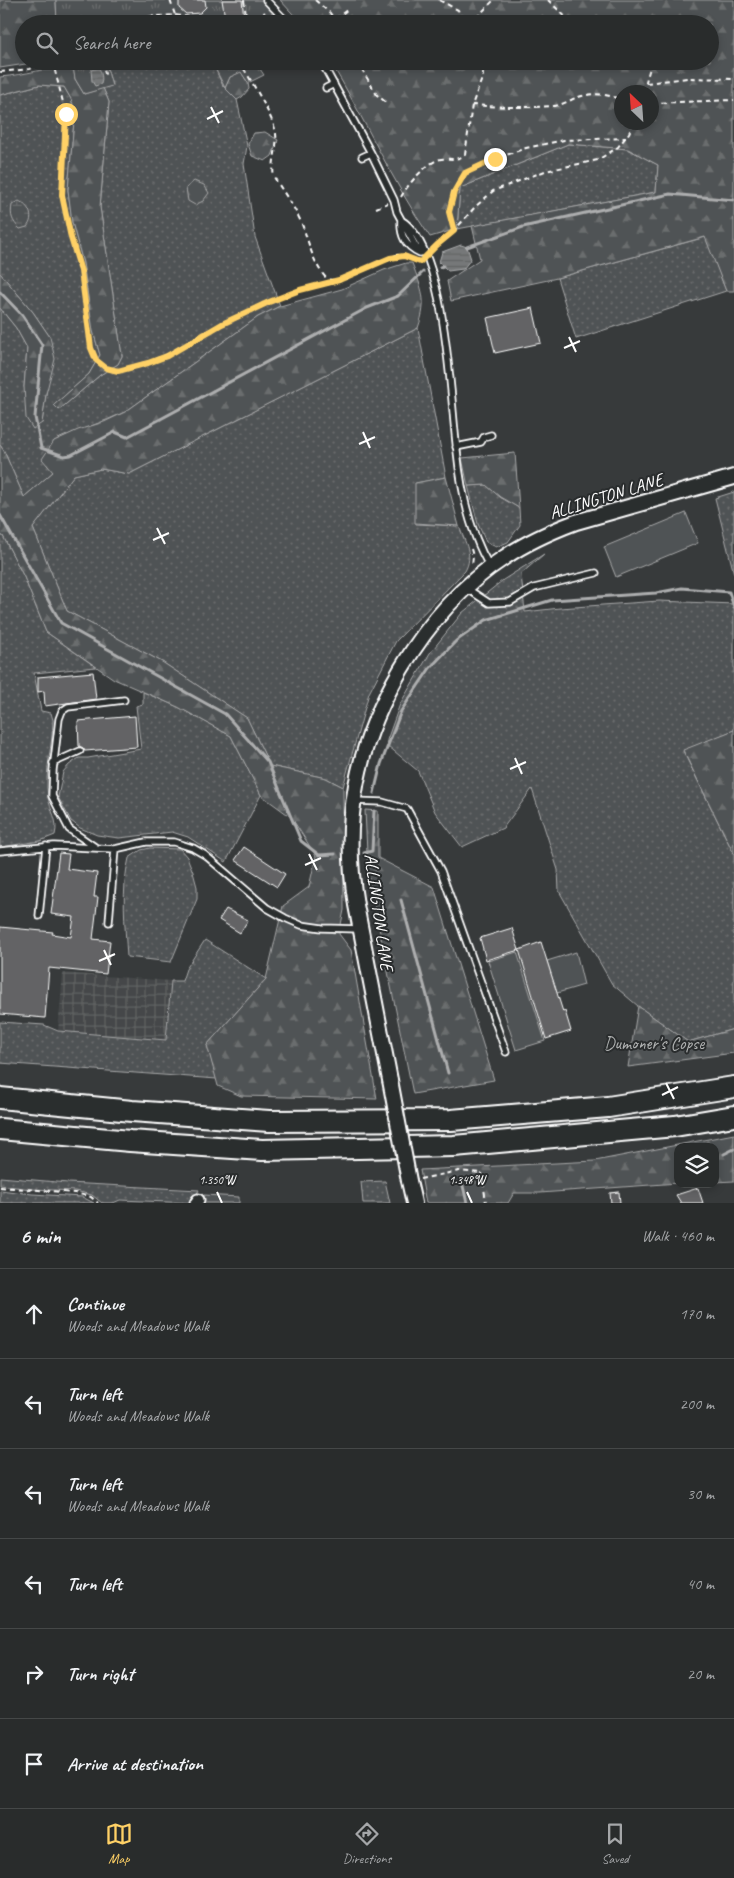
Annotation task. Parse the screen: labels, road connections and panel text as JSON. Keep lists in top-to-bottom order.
{
  "streets": {
    "street": ["ALLINGTON LANE"]
  },
  "parks": ["Dumoner's Copse"],
  "north": "top left",
  "page": {
    "search": "Search here",
    "heading": ["6 min", "Walk · 460 m"],
    "list": [
      ["Continue", "Woods and Meadows Walk", "170 m"],
      ["Turn left", "Woods and Meadows Walk", "200 m"],
      ["Turn left", "Woods and Meadows Walk", "30 m"],
      ["Turn left", "40 m"],
      ["Turn right", "20 m"],
      "Arrive at destination"
    ],
    "nav": ["Map", "Directions", "Saved"]
  },
  "coordinates": ["1.350°W", "1.348°W"]
}
